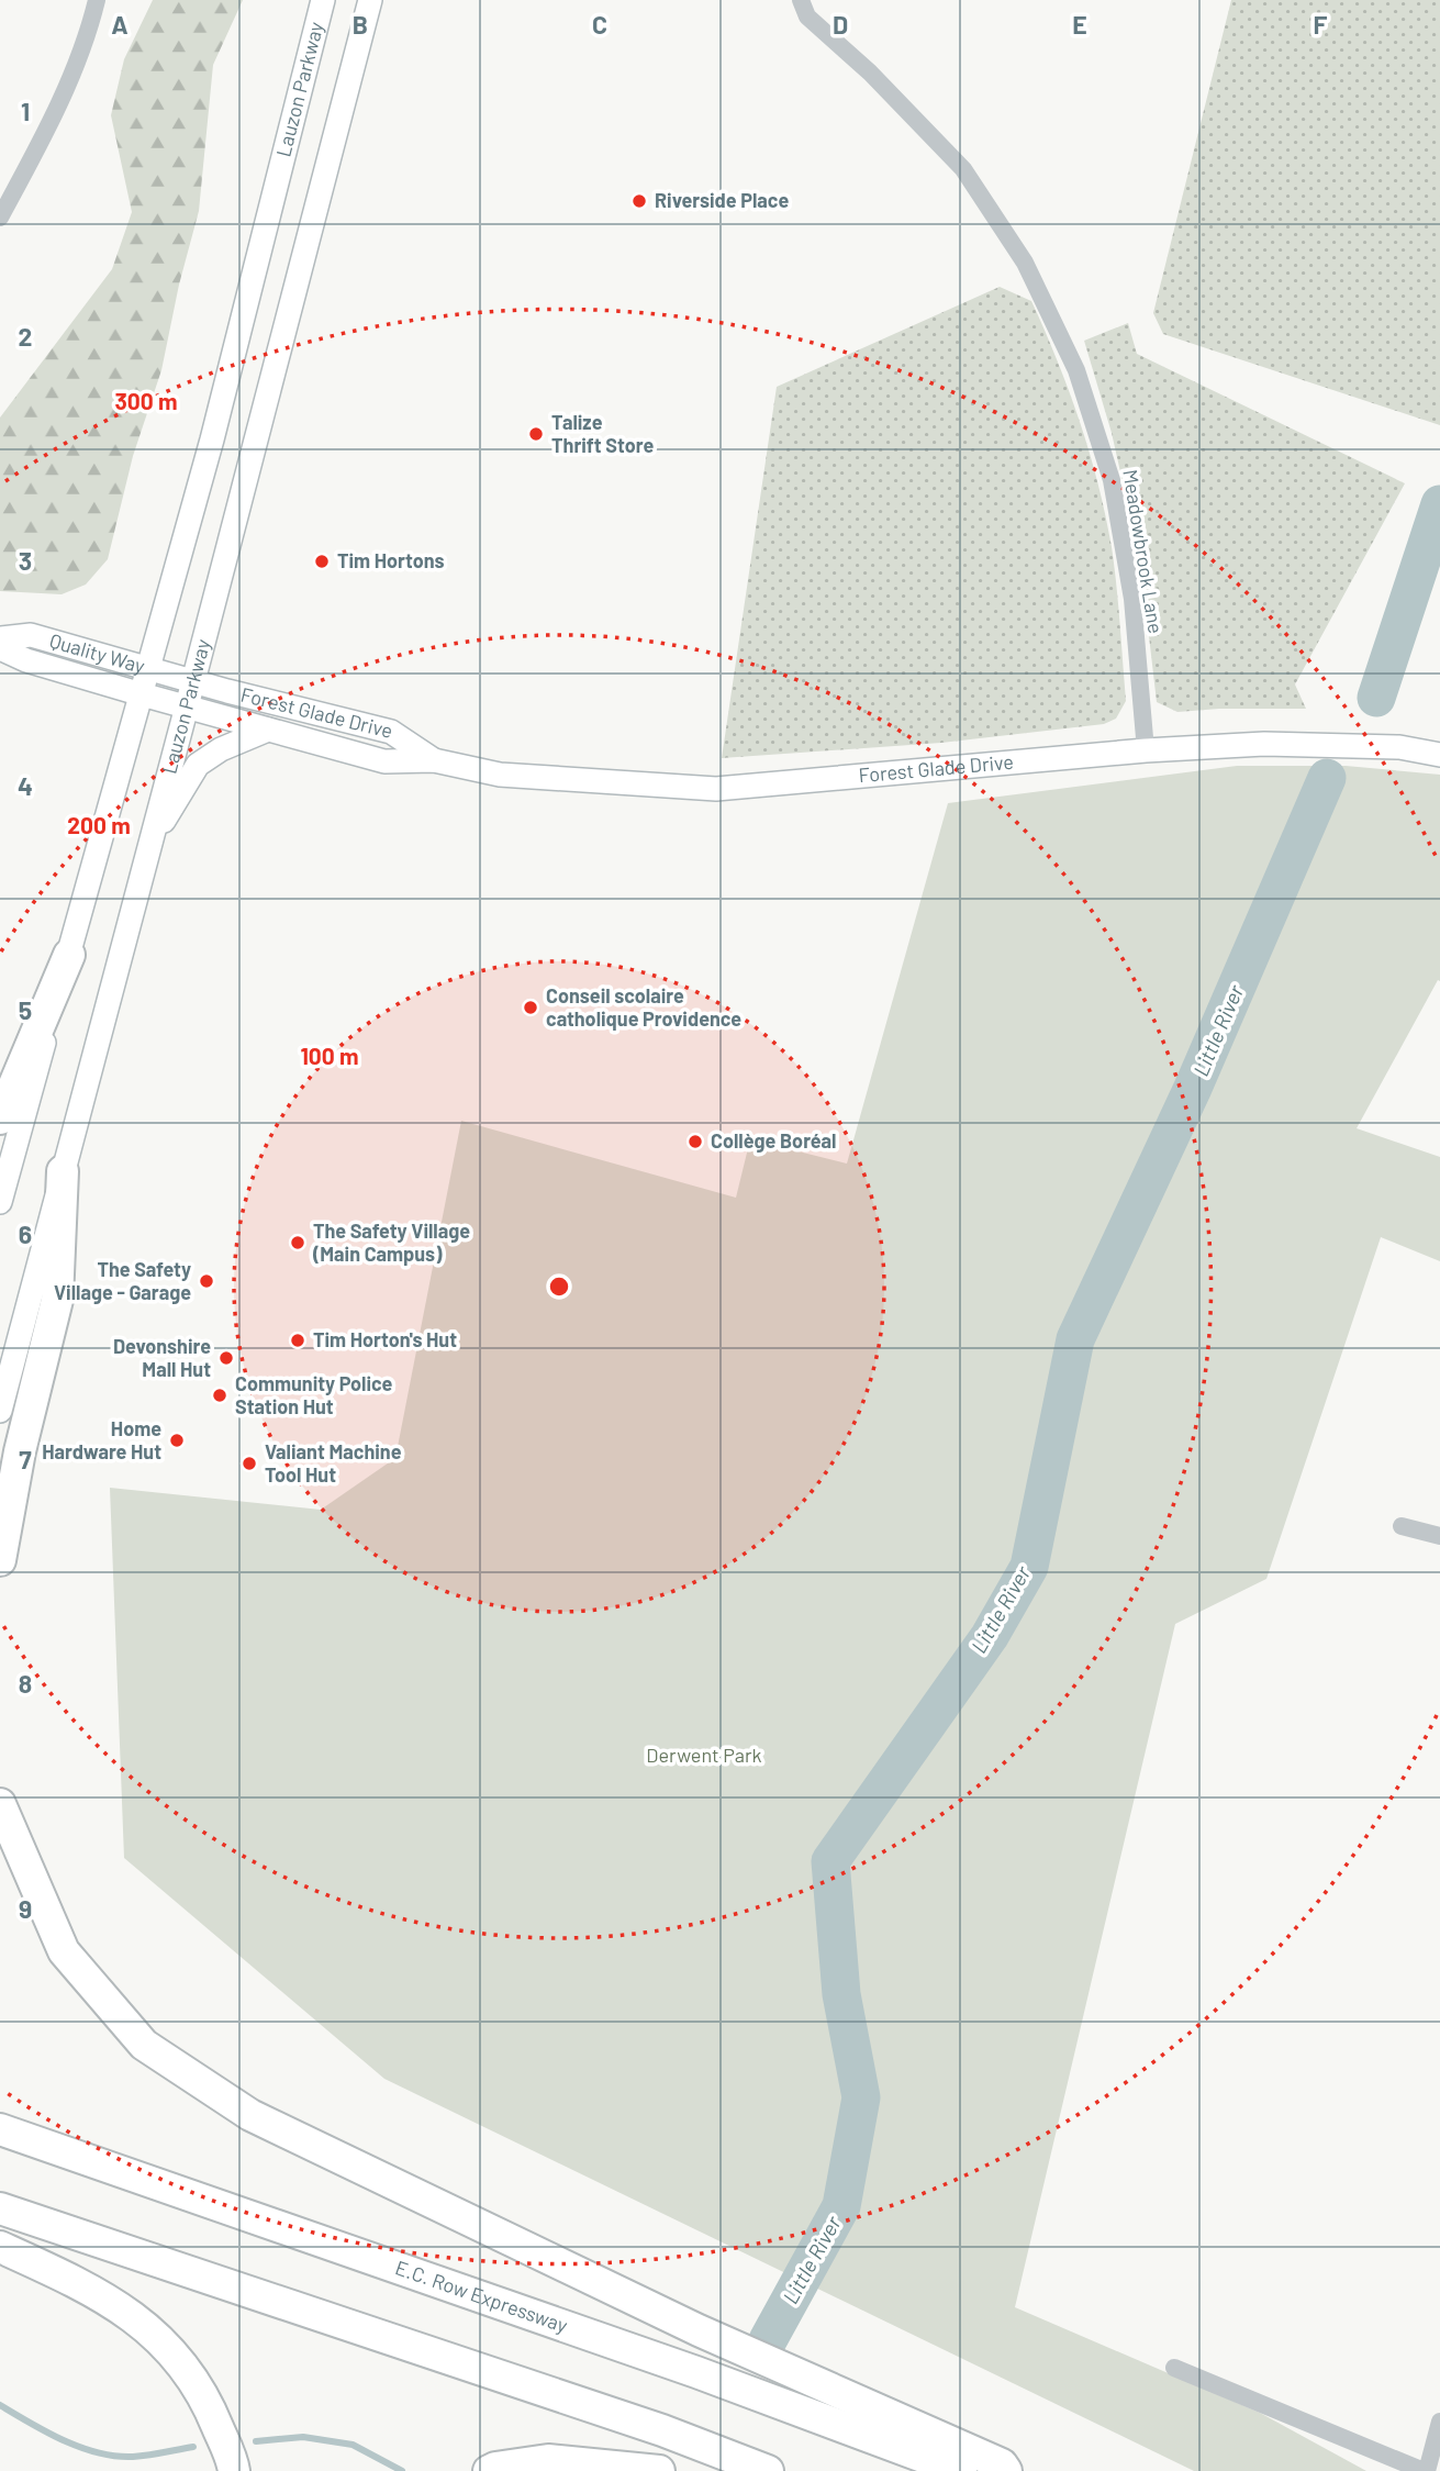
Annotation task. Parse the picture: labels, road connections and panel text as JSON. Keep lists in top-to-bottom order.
{
  "streets": {
    "highway": ["E.C. Row Expressway"],
    "main road": ["Lauzon Parkway", "Quality Way", "Forest Glade Drive"],
    "street": ["Meadowbrook Lane"]
  },
  "crossings": [
    ["Lauzon Parkway", "Quality Way"],
    ["Lauzon Parkway", "Forest Glade Drive"],
    ["Meadowbrook Lane", "Forest Glade Drive"],
    ["Quality Way", "Forest Glade Drive"]
  ],
  "water": ["Little River"],
  "parks": ["Derwent Park"],
  "places": [
    "Riverside Place",
    "Talize Thrift Store",
    "Tim Hortons",
    "Conseil scolaire catholique Providence",
    "Collège Boréal",
    "The Safety Village (Main Campus)",
    "The Safety Village - Garage",
    "Tim Horton's Hut",
    "Devonshire Mall Hut",
    "Community Police Station Hut",
    "Home Hardware Hut",
    "Valiant Machine Tool Hut"
  ],
  "grid": {
    "columns": [
      "A",
      "B",
      "C",
      "D",
      "E",
      "F"
    ],
    "rows": [
      "1",
      "2",
      "3",
      "4",
      "5",
      "6",
      "7",
      "8",
      "9"
    ]
  },
  "rings": ["300 m", "200 m", "100 m"]
}
